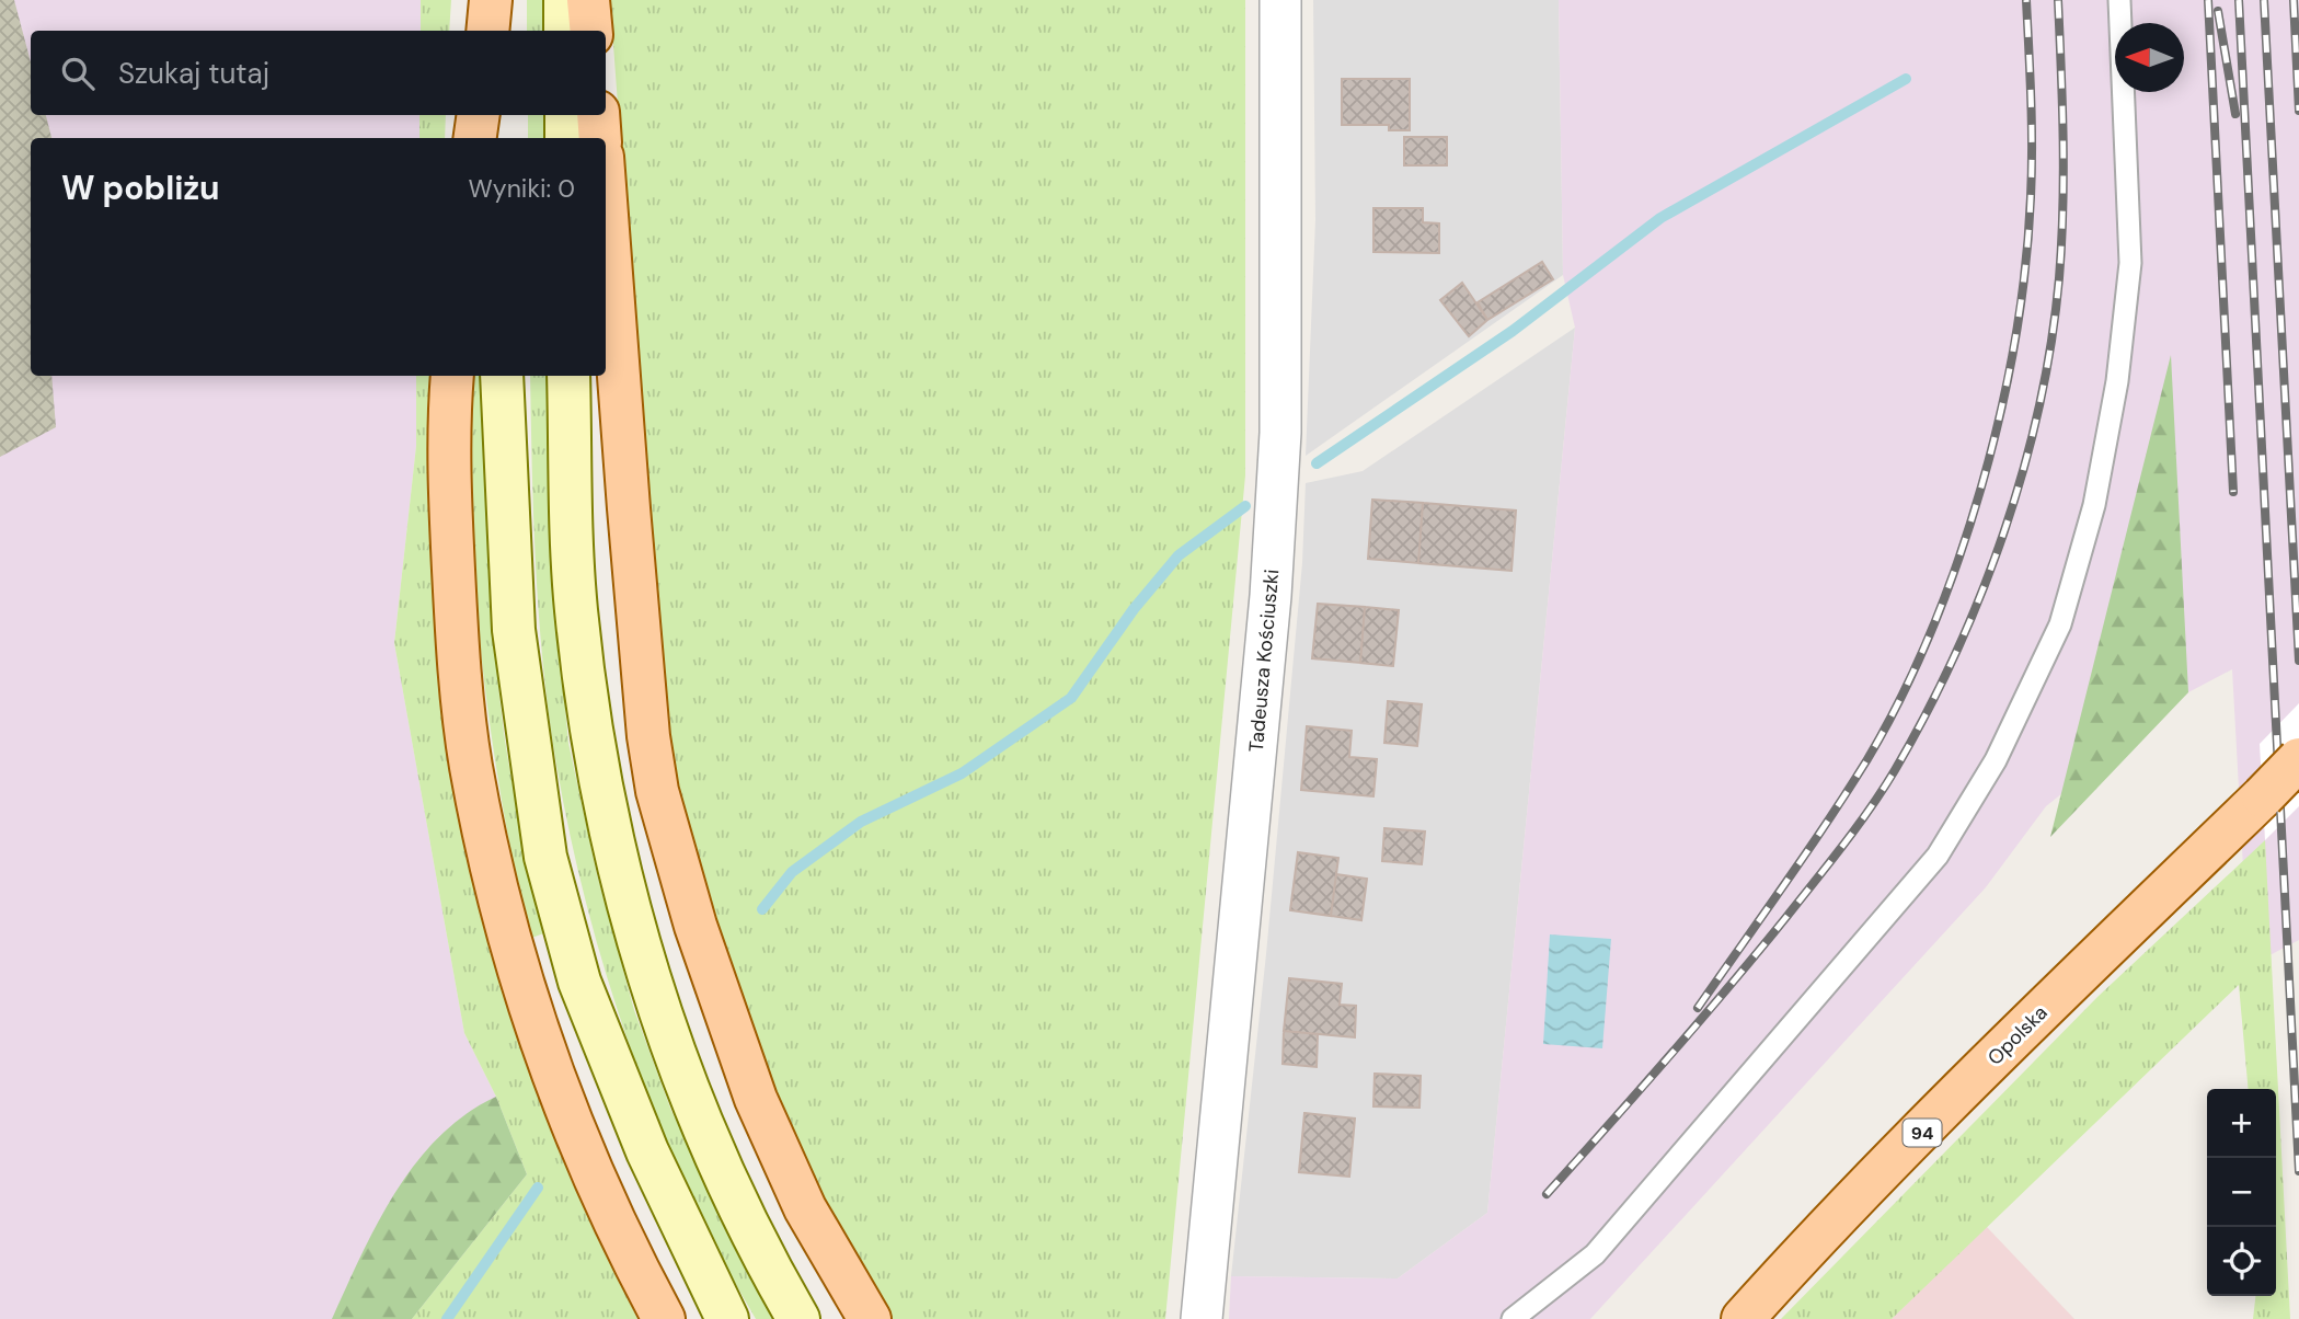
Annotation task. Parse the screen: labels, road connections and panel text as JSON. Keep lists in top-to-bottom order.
{
  "streets": {
    "main road": ["Opolska", "94"],
    "street": ["Tadeusza Kościuszki"]
  },
  "north": "left",
  "page": {
    "search": "Szukaj tutaj",
    "heading": ["W pobliżu", "Wyniki: 0"],
    "map_buttons": ["+", "−"]
  }
}
